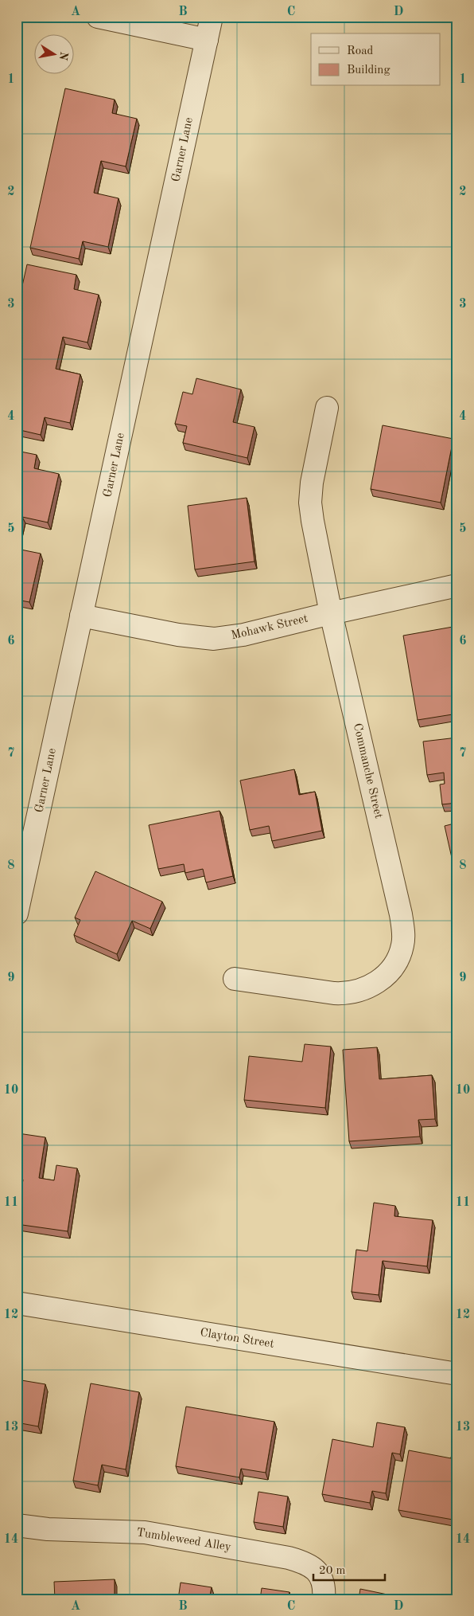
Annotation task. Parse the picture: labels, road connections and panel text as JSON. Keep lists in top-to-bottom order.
{
  "streets": {
    "street": [
      "Garner Lane",
      "Mohawk Street",
      "Commanche Street",
      "Clayton Street",
      "Tumbleweed Alley"
    ]
  },
  "crossings": [
    ["Garner Lane", "Mohawk Street"],
    ["Mohawk Street", "Commanche Street"]
  ],
  "legend": ["Road", "Building"],
  "scale_bar": "20 m",
  "north": "right",
  "grid": {
    "columns": [
      "A",
      "B",
      "C",
      "D"
    ],
    "rows": [
      "1",
      "2",
      "3",
      "4",
      "5",
      "6",
      "7",
      "8",
      "9",
      "10",
      "11",
      "12",
      "13",
      "14"
    ]
  }
}
